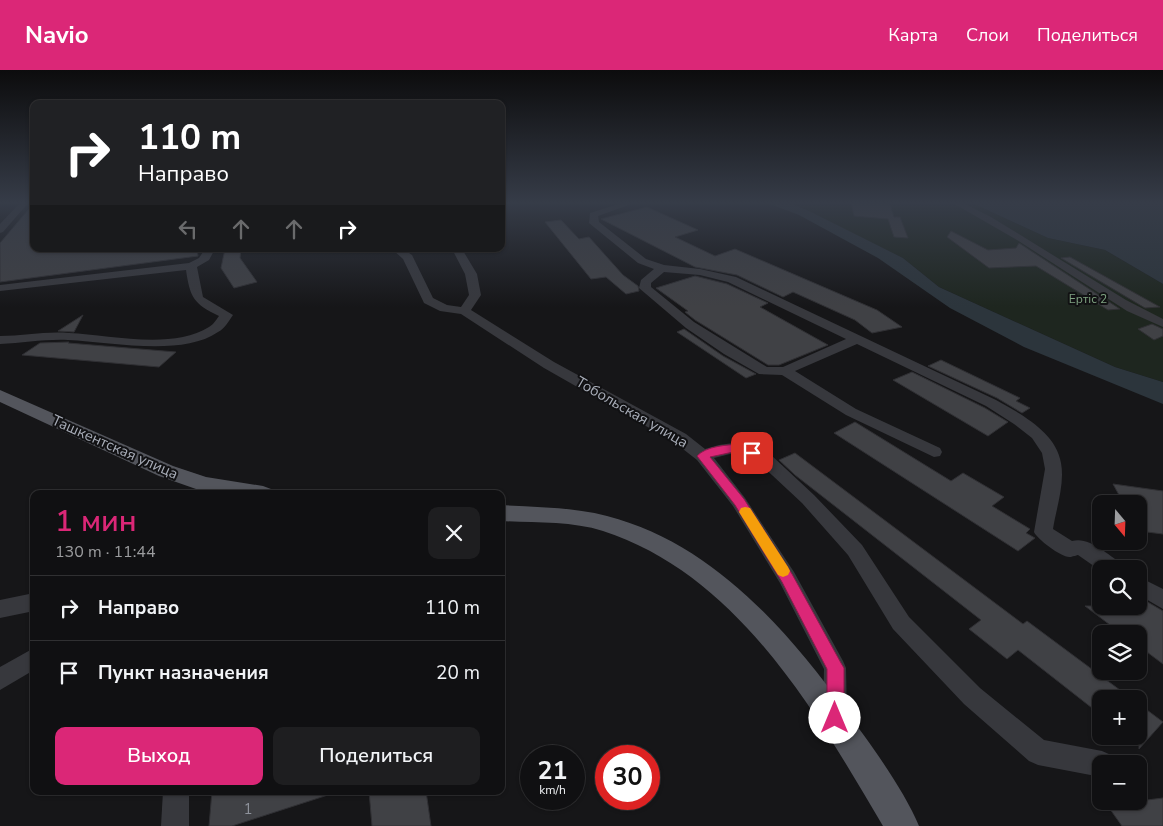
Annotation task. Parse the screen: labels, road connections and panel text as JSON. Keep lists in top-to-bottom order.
{
  "streets": {
    "main road": ["Ташкентская улица"],
    "street": ["Тобольская улица"]
  },
  "parks": ["Ертіс 2"],
  "house_numbers": ["1"],
  "north": "bottom",
  "page": {
    "header": "Navio",
    "nav": ["Карта", "Слои", "Поделиться"],
    "turn": ["110 m", "Направо"],
    "heading": ["1 мин", "130 m · 11:44"],
    "map_buttons": ["+", "−"],
    "list": [
      {
        "name": "Направо",
        "value": "110 m"
      },
      {
        "name": "Пункт назначения",
        "value": "20 m"
      }
    ],
    "buttons": ["Выход", "Поделиться"],
    "speed": "21 km/h",
    "limit": "30"
  }
}
